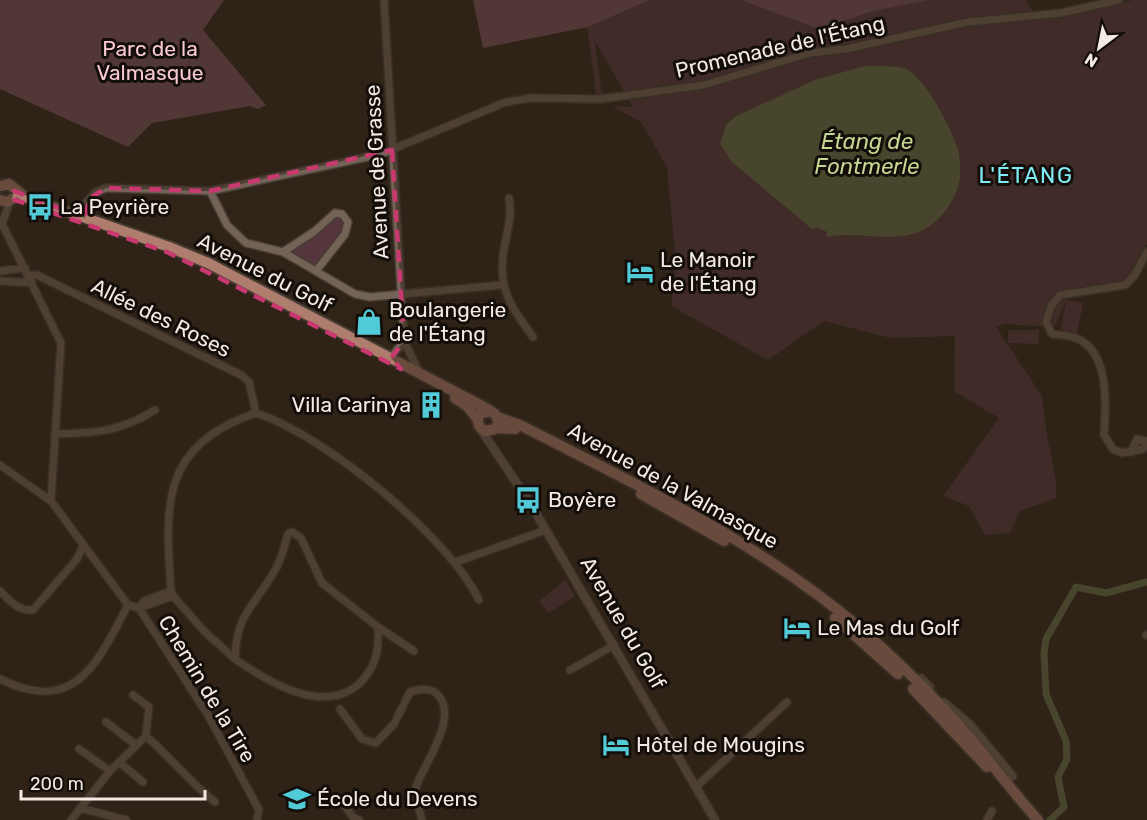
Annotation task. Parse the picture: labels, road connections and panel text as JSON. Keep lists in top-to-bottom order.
{
  "streets": {
    "main road": ["Avenue du Golf", "Avenue de la Valmasque"],
    "street": [
      "Promenade de l'Étang",
      "Avenue de Grasse",
      "Allée des Roses",
      "Chemin de la Tire"
    ]
  },
  "crossings": [
    ["Promenade de l'Étang", "Avenue de Grasse"],
    ["Promenade de l'Étang", "Avenue du Golf"],
    ["Avenue de Grasse", "Avenue du Golf"],
    ["Avenue du Golf", "Avenue de la Valmasque"]
  ],
  "districts": ["L'ÉTANG"],
  "water": ["Étang de Fontmerle"],
  "parks": ["Parc de la Valmasque"],
  "places": {
    "bus stop": ["La Peyrière", "Boyère"],
    "hotel": ["Le Manoir de l'Étang", "Le Mas du Golf", "Hôtel de Mougins"],
    "shop": ["Boulangerie de l'Étang"],
    "building": ["Villa Carinya"],
    "school or university": ["École du Devens"]
  },
  "scale_bar": "200 m",
  "north": "bottom left"
}
